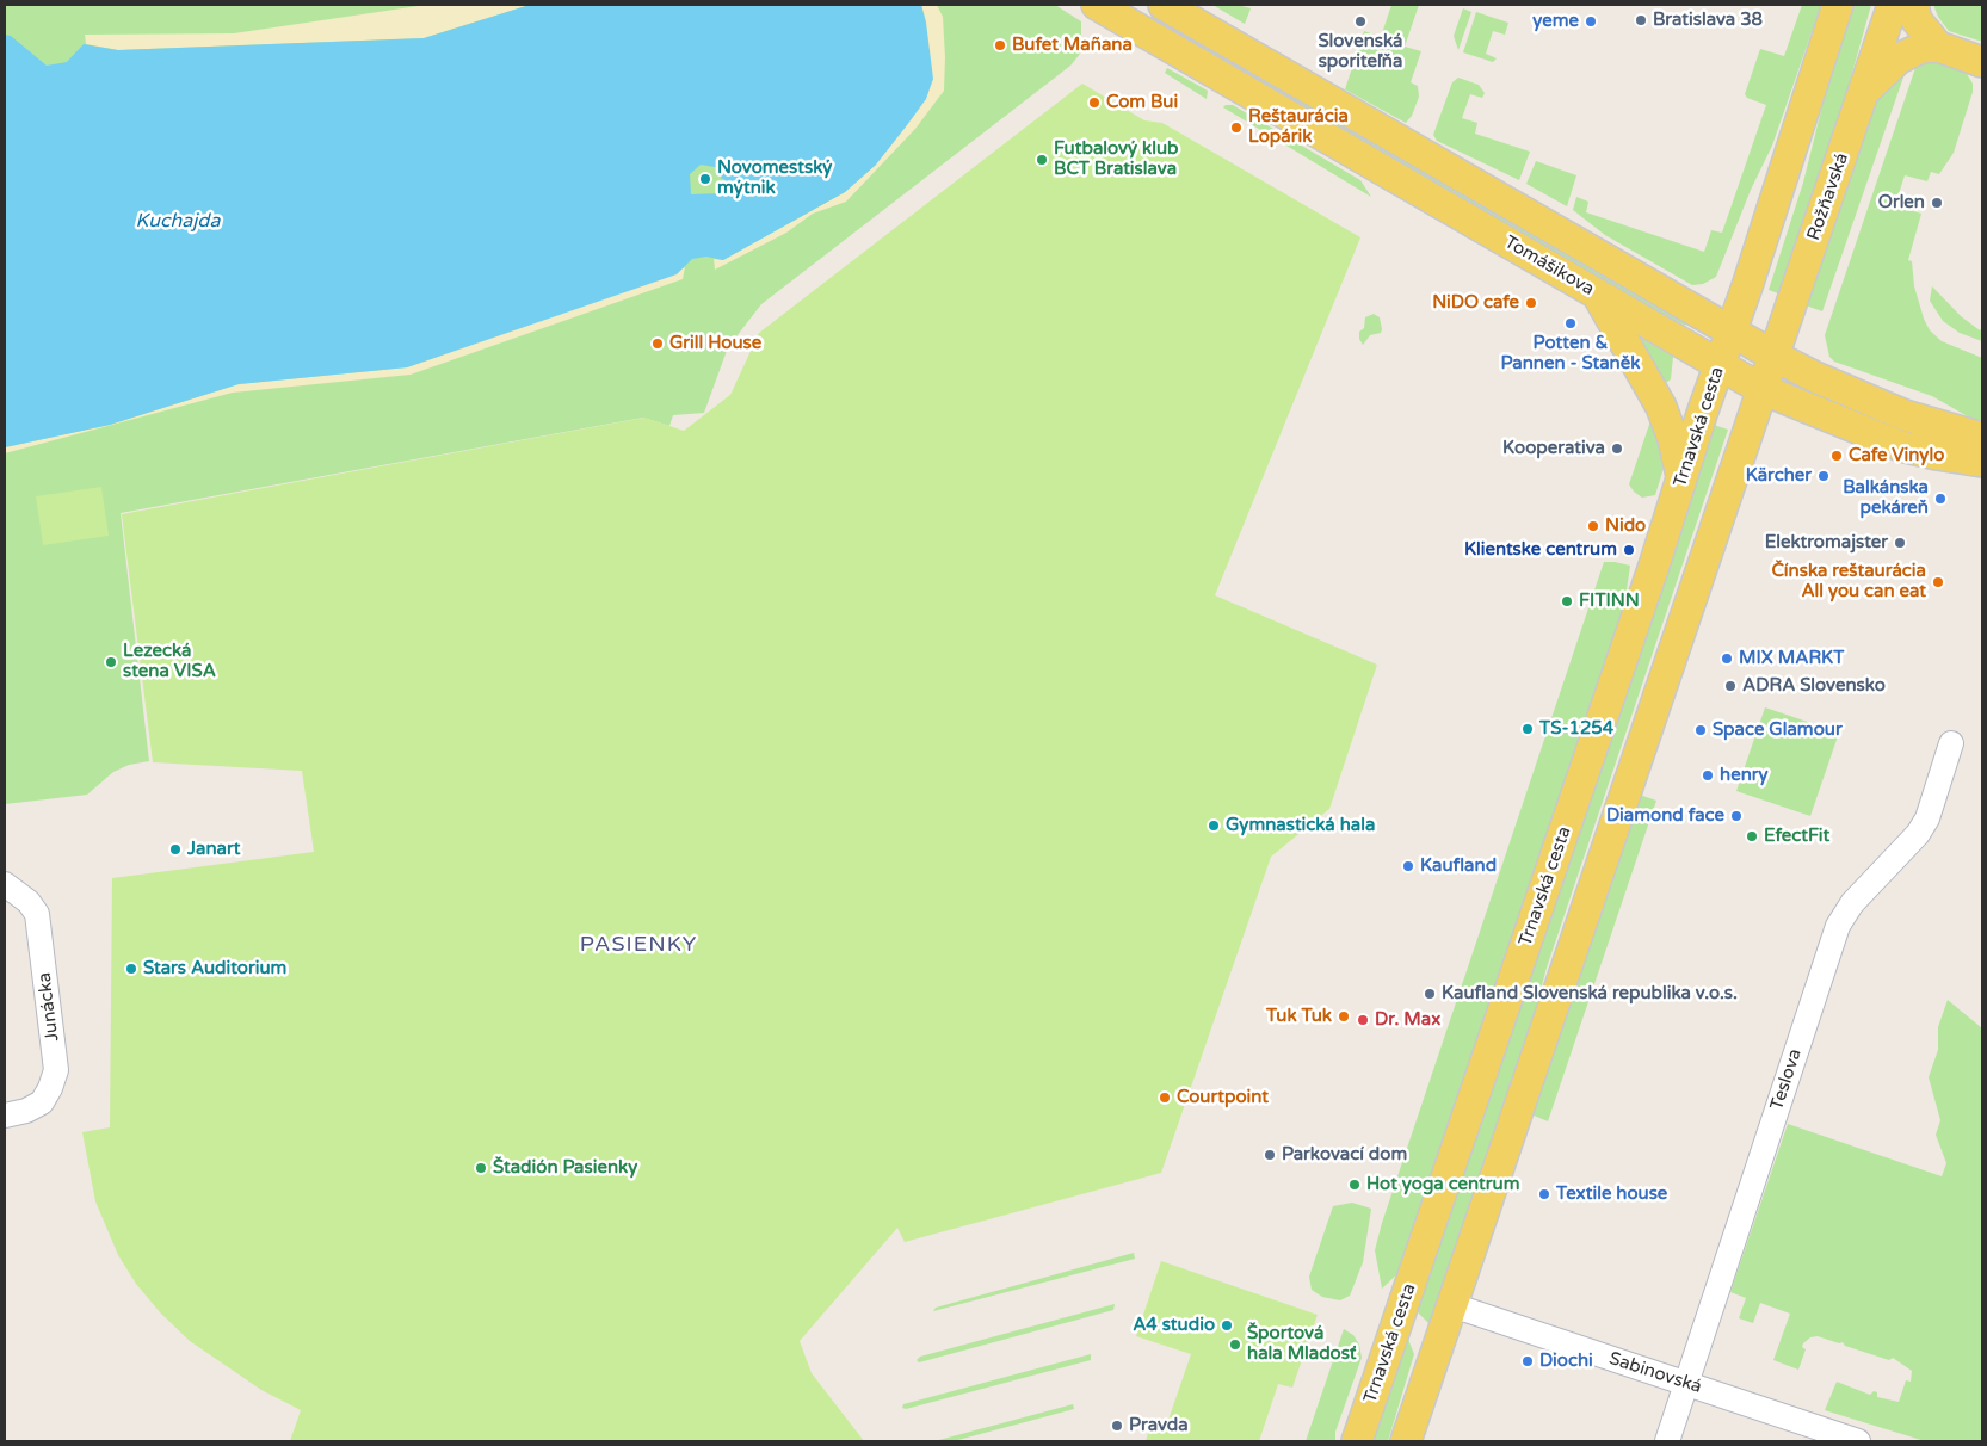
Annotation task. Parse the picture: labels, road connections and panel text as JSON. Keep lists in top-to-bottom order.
{
  "streets": {
    "main road": ["Rožňavská", "Tomášikova", "Trnavská cesta"],
    "street": ["Junácka", "Teslova", "Sabinovská"]
  },
  "crossings": [
    ["Rožňavská", "Tomášikova"],
    ["Tomášikova", "Trnavská cesta"],
    ["Teslova", "Sabinovská"]
  ],
  "districts": ["PASIENKY"],
  "water": ["Kuchajda"],
  "places": [
    "Bratislava 38",
    "Slovenská sporiteľňa",
    "yeme",
    "Bufet Mañana",
    "Com Bui",
    "Reštaurácia Lopárik",
    "Futbalový klub BCT Bratislava",
    "Novomestský mýtnik",
    "Orlen",
    "NiDO cafe",
    "Potten & Pannen - Staněk",
    "Grill House",
    "Kooperativa",
    "Cafe Vinylo",
    "Kärcher",
    "Balkánska pekáreň",
    "Nido",
    "Elektromajster",
    "Klientske centrum",
    "Čínska reštaurácia All you can eat",
    "FITINN",
    "MIX MARKT",
    "Lezecká stena VISA",
    "ADRA Slovensko",
    "TS-1254",
    "Space Glamour",
    "henry",
    "Diamond face",
    "Gymnastická hala",
    "EfectFit",
    "Janart",
    "Kaufland",
    "Stars Auditorium",
    "Kaufland Slovenská republika v.o.s.",
    "Tuk Tuk",
    "Dr. Max",
    "Courtpoint",
    "Parkovací dom",
    "Štadión Pasienky",
    "Hot yoga centrum",
    "Textile house",
    "A4 studio",
    "Športová hala Mladosť",
    "Diochi",
    "Pravda"
  ]
}
